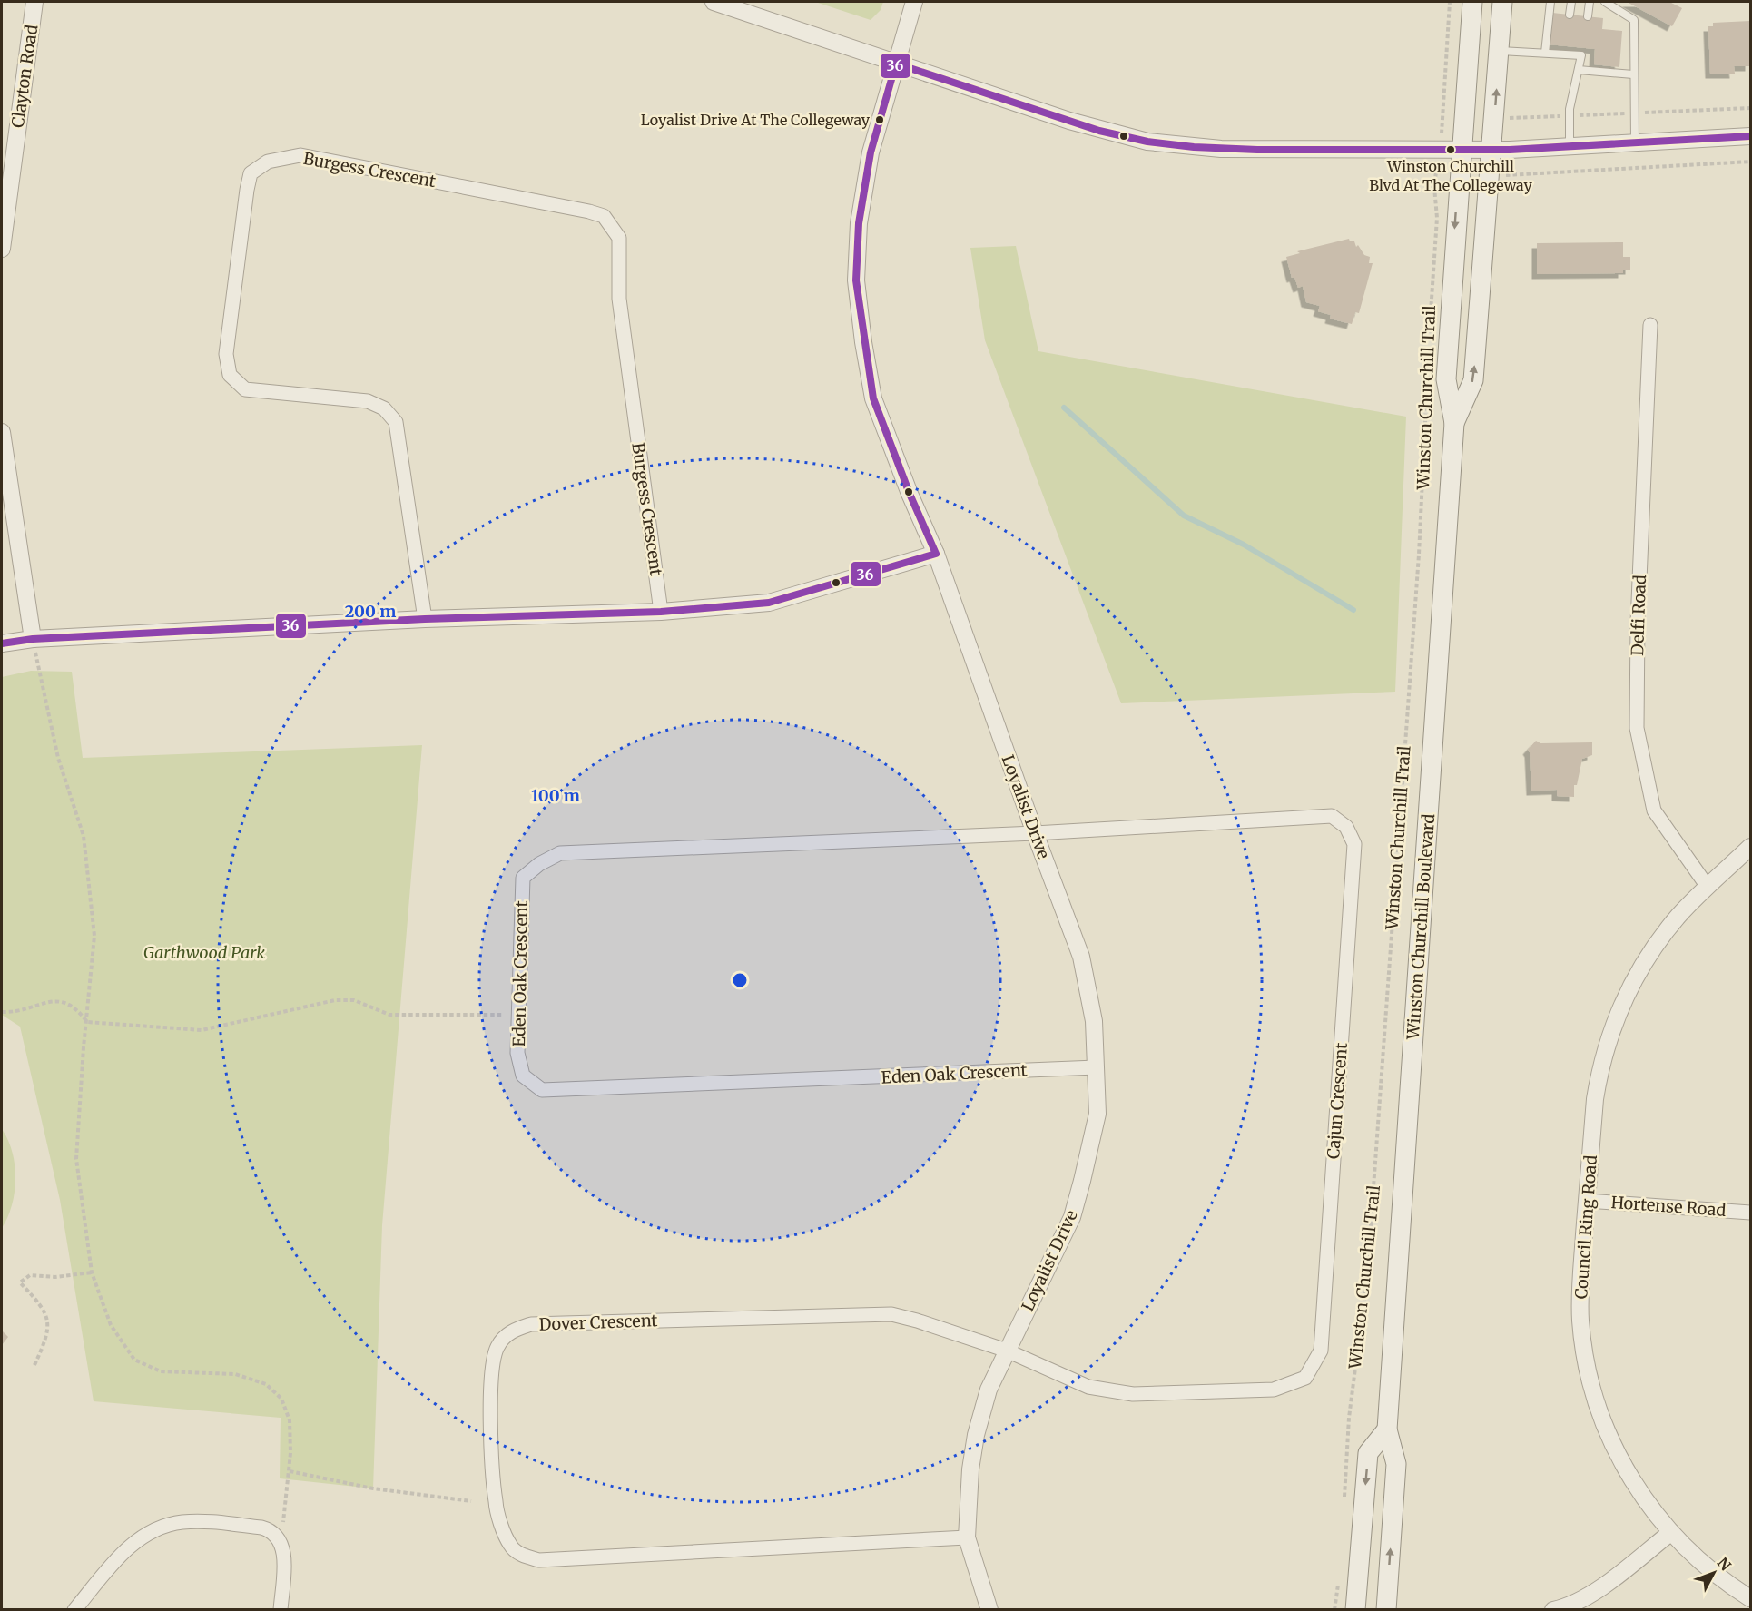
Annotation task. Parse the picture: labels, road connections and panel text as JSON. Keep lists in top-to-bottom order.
{
  "streets": {
    "main road": ["Winston Churchill Boulevard"],
    "street": [
      "Clayton Road",
      "Burgess Crescent",
      "Delfi Road",
      "Loyalist Drive",
      "Eden Oak Crescent",
      "Cajun Crescent",
      "Hortense Road",
      "Council Ring Road",
      "Dover Crescent"
    ],
    "path": ["Winston Churchill Trail"]
  },
  "crossings": [
    ["Delfi Road", "Council Ring Road"],
    ["Loyalist Drive", "Eden Oak Crescent"],
    ["Loyalist Drive", "Cajun Crescent"],
    ["Loyalist Drive", "Dover Crescent"],
    ["Eden Oak Crescent", "Cajun Crescent"],
    ["Cajun Crescent", "Dover Crescent"],
    ["Hortense Road", "Council Ring Road"]
  ],
  "parks": ["Garthwood Park"],
  "places": ["Loyalist Drive At The Collegeway", "Winston Churchill Blvd At The Collegeway"],
  "lines": ["transit line 36"],
  "north": "top right",
  "rings": ["200 m", "100 m"]
}
